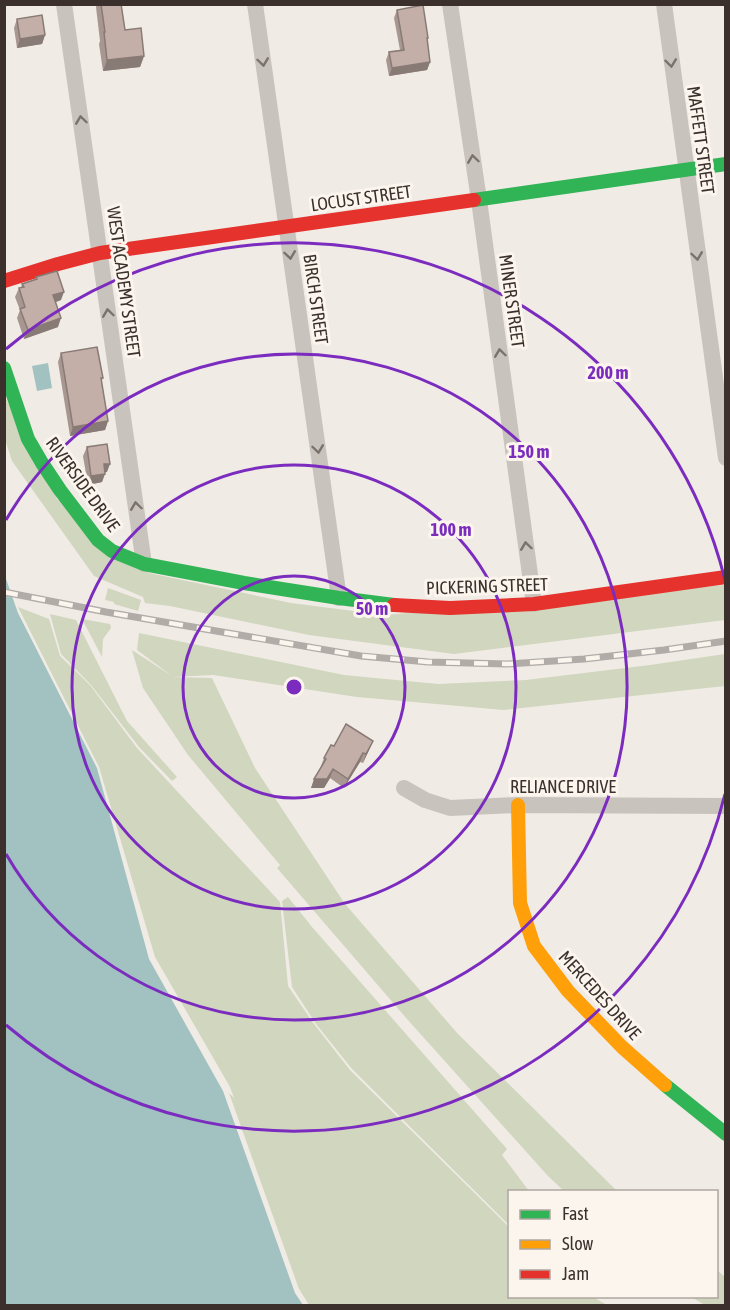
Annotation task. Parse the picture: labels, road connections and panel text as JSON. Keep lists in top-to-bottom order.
{
  "streets": {
    "street": [
      "MAFFETT STREET",
      "LOCUST STREET",
      "WEST ACADEMY STREET",
      "BIRCH STREET",
      "MINER STREET",
      "RIVERSIDE DRIVE",
      "PICKERING STREET",
      "RELIANCE DRIVE",
      "MERCEDES DRIVE"
    ]
  },
  "crossings": [
    ["MAFFETT STREET", "LOCUST STREET"],
    ["LOCUST STREET", "WEST ACADEMY STREET"],
    ["LOCUST STREET", "BIRCH STREET"],
    ["LOCUST STREET", "MINER STREET"],
    ["WEST ACADEMY STREET", "RIVERSIDE DRIVE"],
    ["WEST ACADEMY STREET", "PICKERING STREET"],
    ["BIRCH STREET", "PICKERING STREET"],
    ["MINER STREET", "PICKERING STREET"],
    ["RIVERSIDE DRIVE", "PICKERING STREET"],
    ["RELIANCE DRIVE", "MERCEDES DRIVE"]
  ],
  "one_way": [
    "MAFFETT STREET",
    "WEST ACADEMY STREET",
    "BIRCH STREET",
    "MINER STREET"
  ],
  "legend": ["Fast", "Slow", "Jam"],
  "rings": [
    "200 m",
    "150 m",
    "100 m",
    "50 m"
  ]
}
